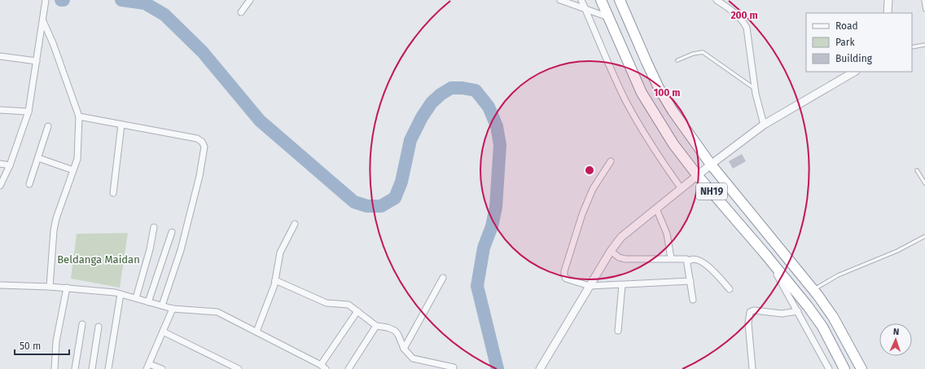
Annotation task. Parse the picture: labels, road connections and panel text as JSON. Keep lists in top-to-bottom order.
{
  "streets": {
    "highway": ["NH19"]
  },
  "parks": ["Beldanga Maidan"],
  "legend": ["Road", "Park", "Building"],
  "scale_bar": "50 m",
  "north": "top",
  "rings": ["200 m", "100 m"]
}
